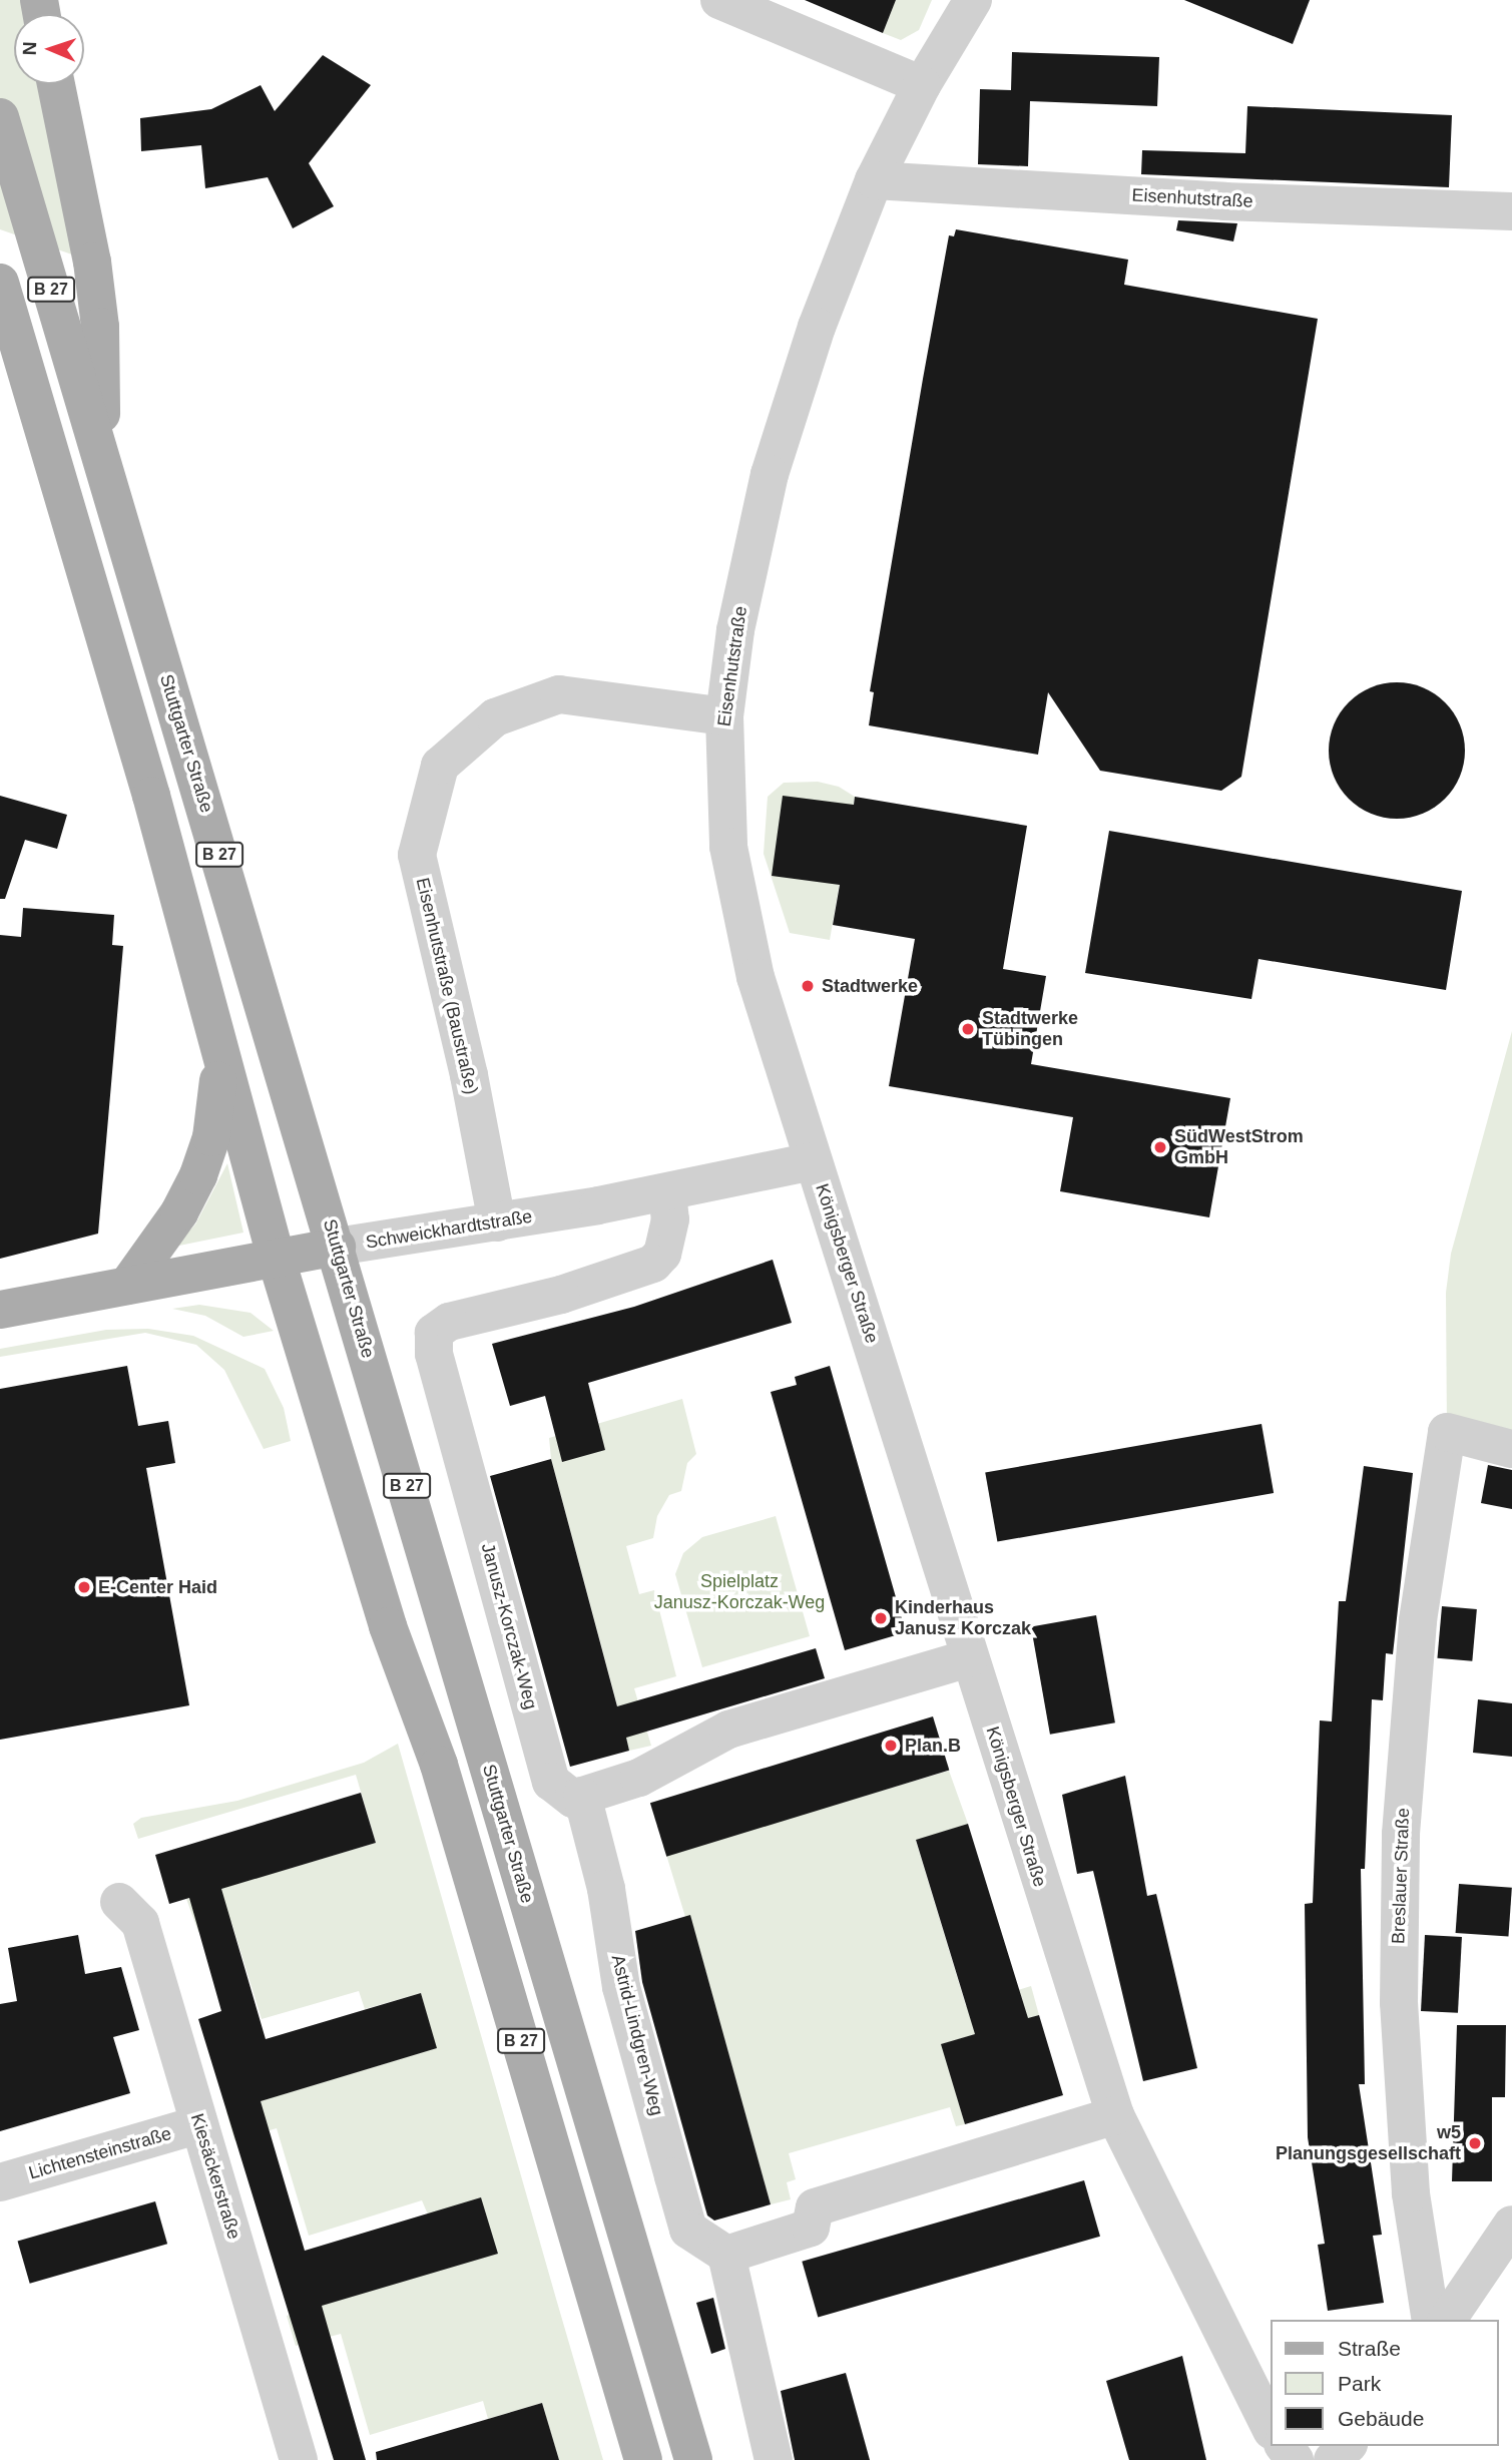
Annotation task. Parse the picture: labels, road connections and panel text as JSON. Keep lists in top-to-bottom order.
{
  "streets": {
    "main road": ["B 27", "Stuttgarter Straße", "Schweickhardtstraße"],
    "street": [
      "Eisenhutstraße",
      "Eisenhutstraße (Baustraße)",
      "Königsberger Straße",
      "Janusz-Korczak-Weg",
      "Breslauer Straße",
      "Astrid-Lindgren-Weg",
      "Lichtensteinstraße",
      "Kiesäckerstraße"
    ]
  },
  "crossings": [
    ["Eisenhutstraße", "Eisenhutstraße (Baustraße)"],
    ["Eisenhutstraße", "Schweickhardtstraße"],
    ["Eisenhutstraße", "Königsberger Straße"],
    ["B 27", "Schweickhardtstraße"],
    ["Stuttgarter Straße", "Schweickhardtstraße"],
    ["Eisenhutstraße (Baustraße)", "Schweickhardtstraße"],
    ["Schweickhardtstraße", "Königsberger Straße"],
    ["Schweickhardtstraße", "Janusz-Korczak-Weg"],
    ["Janusz-Korczak-Weg", "Astrid-Lindgren-Weg"],
    ["Lichtensteinstraße", "Kiesäckerstraße"]
  ],
  "parks": ["Spielplatz Janusz-Korczak-Weg"],
  "places": [
    "Stadtwerke",
    "Stadtwerke Tübingen",
    "SüdWestStrom GmbH",
    "E-Center Haid",
    "Kinderhaus Janusz Korczak",
    "Plan.B",
    "w5 Planungsgesellschaft"
  ],
  "legend": ["Straße", "Park", "Gebäude"],
  "north": "left"
}
